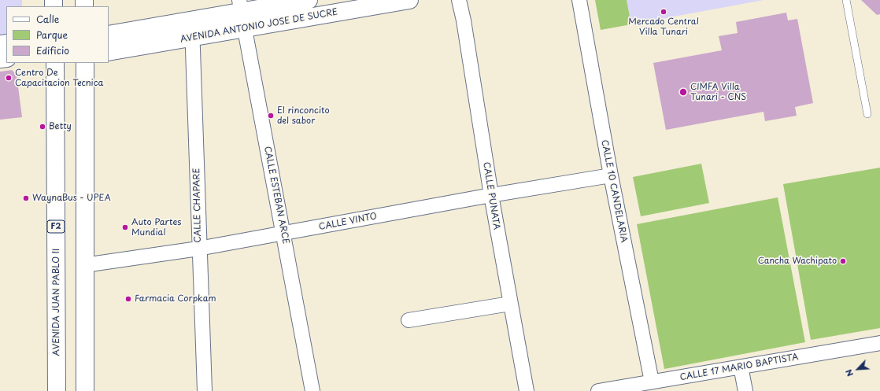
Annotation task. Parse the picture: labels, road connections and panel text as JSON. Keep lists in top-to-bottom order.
{
  "streets": {
    "main road": ["AVENIDA ANTONIO JOSE DE SUCRE", "F2", "AVENIDA JUAN PABLO II"],
    "street": [
      "CALLE 10 CANDELARIA",
      "CALLE ESTEBAN ARCE",
      "CALLE PUNATA",
      "CALLE CHAPARE",
      "CALLE VINTO",
      "CALLE 17 MARIO BAPTISTA"
    ]
  },
  "crossings": [
    ["AVENIDA ANTONIO JOSE DE SUCRE", "CALLE ESTEBAN ARCE"],
    ["AVENIDA ANTONIO JOSE DE SUCRE", "CALLE CHAPARE"],
    ["CALLE 10 CANDELARIA", "CALLE VINTO"],
    ["CALLE 10 CANDELARIA", "CALLE 17 MARIO BAPTISTA"],
    ["CALLE ESTEBAN ARCE", "CALLE VINTO"],
    ["CALLE PUNATA", "CALLE VINTO"],
    ["CALLE CHAPARE", "CALLE VINTO"]
  ],
  "places": [
    "Mercado Central Villa Tunari",
    "Centro De Capacitacion Tecnica",
    "CIMFA Villa Tunari - CNS",
    "El rinconcito del sabor",
    "Betty",
    "WaynaBus - UPEA",
    "Auto Partes Mundial",
    "Cancha Wachipato",
    "Farmacia Corpkam"
  ],
  "legend": ["Calle", "Parque", "Edificio"],
  "north": "bottom left"
}
